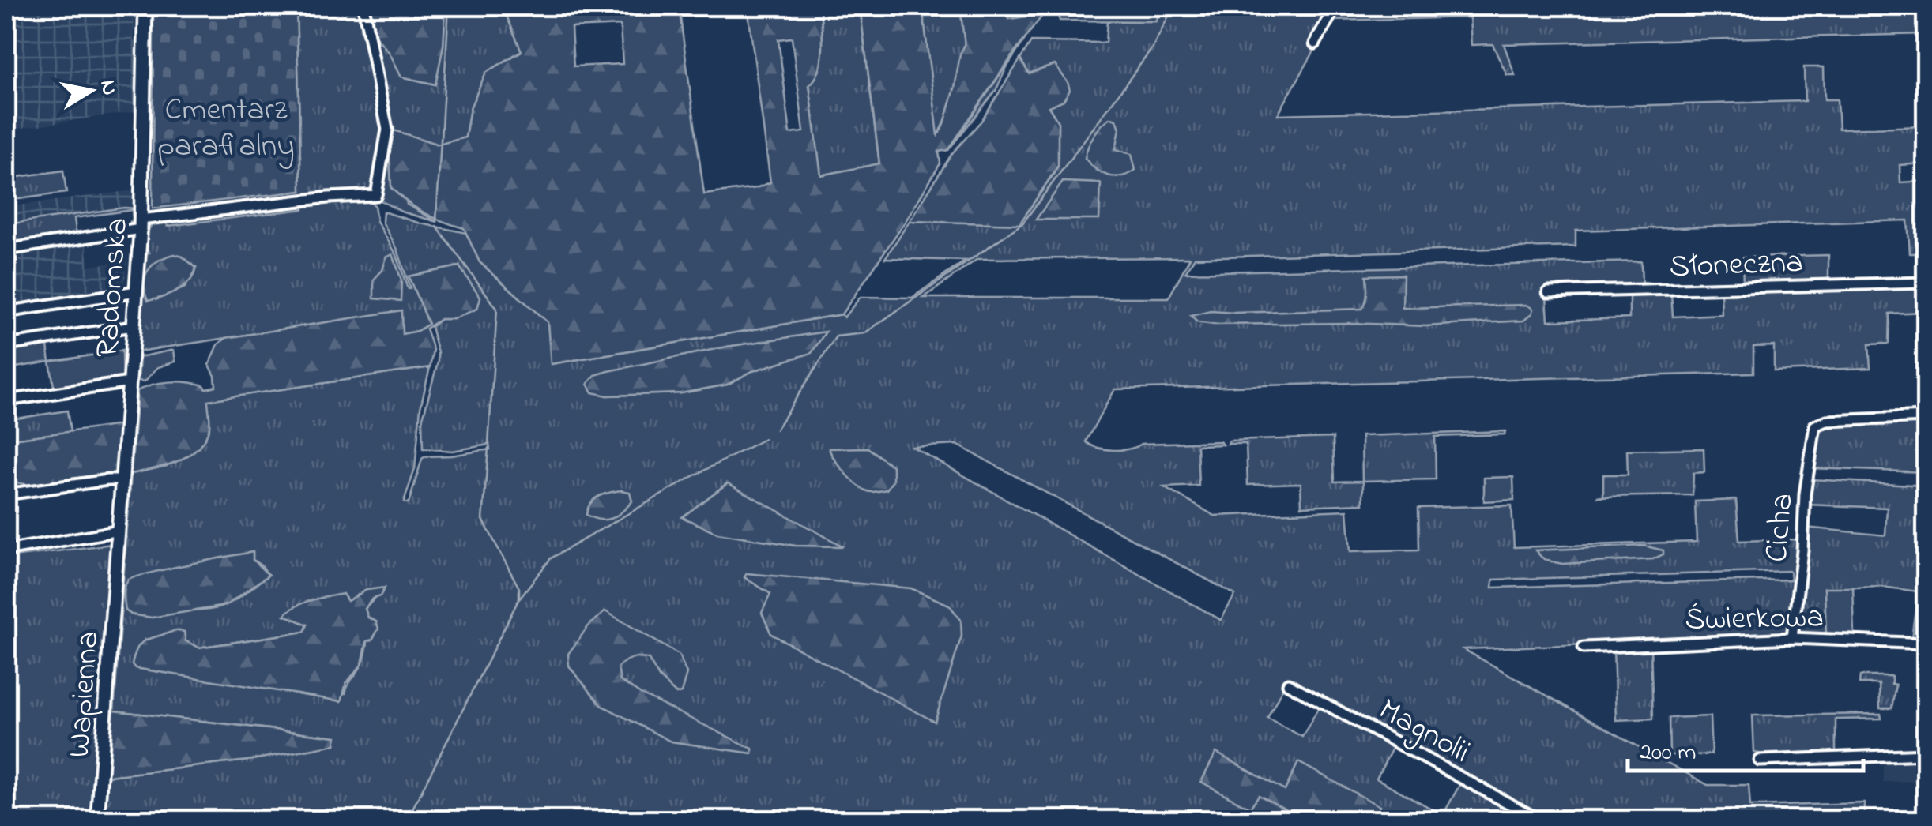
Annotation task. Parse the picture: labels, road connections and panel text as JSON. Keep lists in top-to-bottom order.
{
  "streets": {
    "street": [
      "Słoneczna",
      "Radomska",
      "Cicha",
      "Świerkowa",
      "Wapienna",
      "Magnolii"
    ]
  },
  "crossings": [
    ["Radomska", "Wapienna"],
    ["Cicha", "Świerkowa"]
  ],
  "parks": ["Cmentarz parafialny"],
  "scale_bar": "200 m",
  "north": "right"
}
